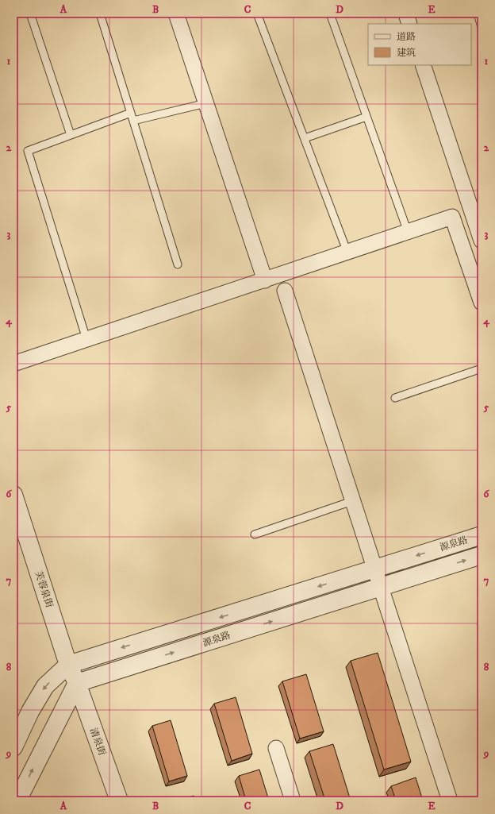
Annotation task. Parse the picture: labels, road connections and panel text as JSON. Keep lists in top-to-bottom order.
{
  "streets": {
    "street": ["源泉路", "芙蓉泉街", "清泉街"]
  },
  "crossings": [
    ["源泉路", "芙蓉泉街"],
    ["源泉路", "清泉街"],
    ["芙蓉泉街", "清泉街"]
  ],
  "legend": ["道路", "建筑"],
  "grid": {
    "columns": [
      "A",
      "B",
      "C",
      "D",
      "E"
    ],
    "rows": [
      "1",
      "2",
      "3",
      "4",
      "5",
      "6",
      "7",
      "8",
      "9"
    ]
  }
}
